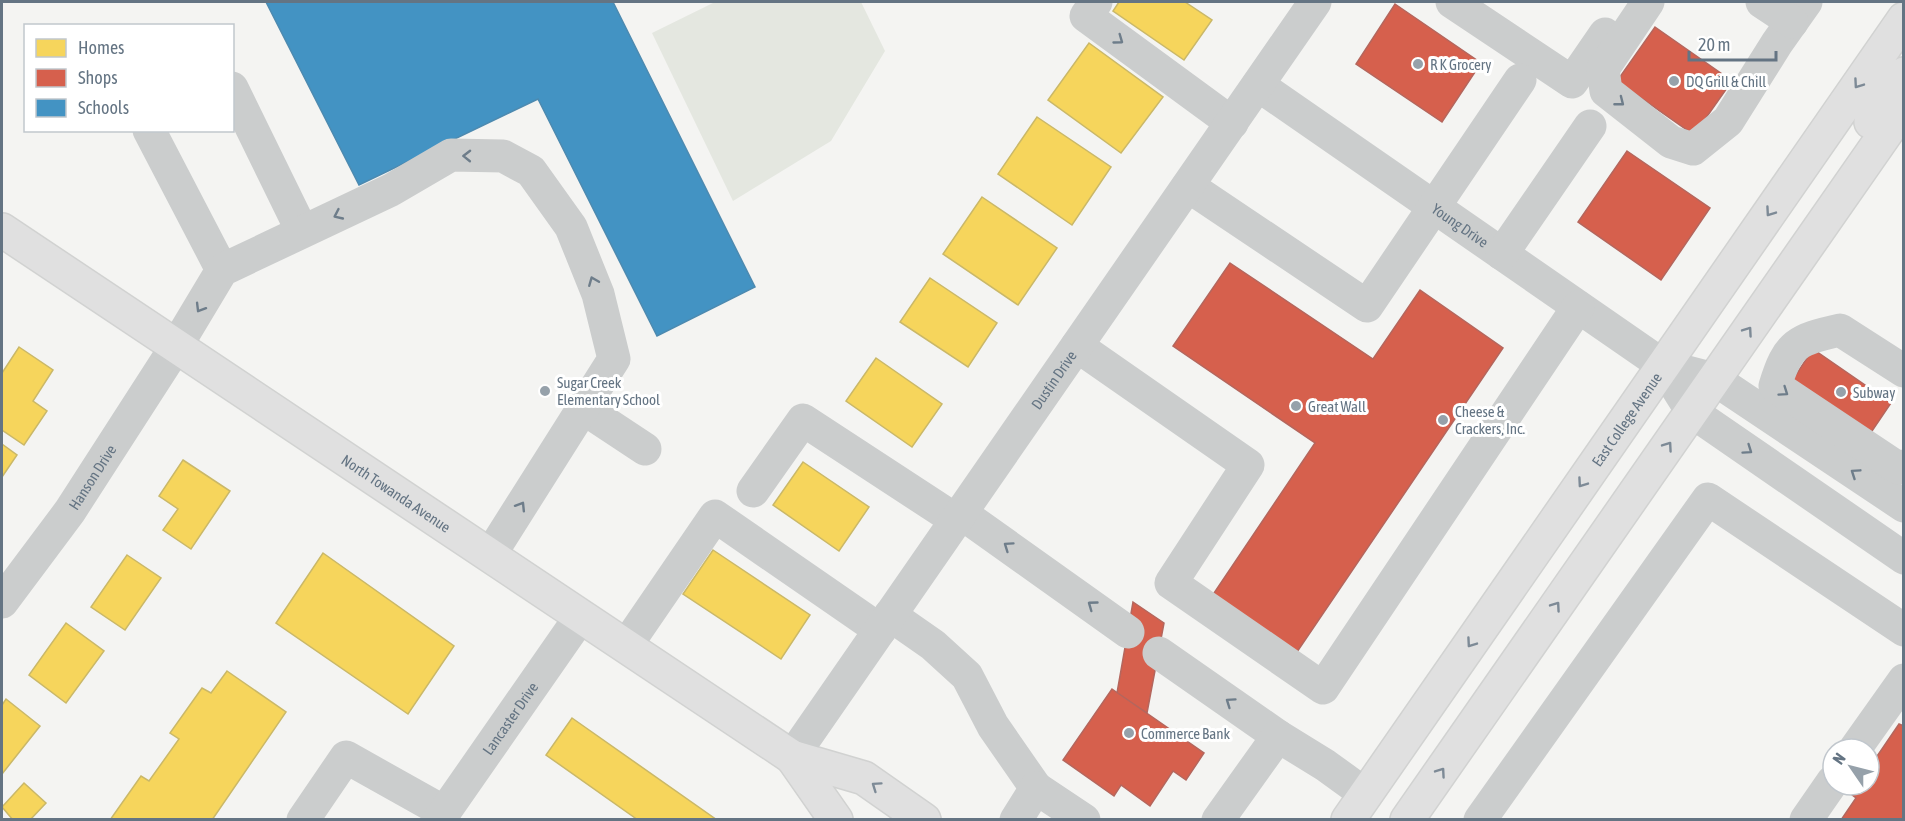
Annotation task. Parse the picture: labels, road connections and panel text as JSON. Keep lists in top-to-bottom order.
{
  "streets": {
    "main road": ["East College Avenue", "North Towanda Avenue"],
    "street": [
      "Young Drive",
      "Dustin Drive",
      "Hanson Drive",
      "Lancaster Drive"
    ]
  },
  "crossings": [
    ["Young Drive", "Dustin Drive"],
    ["Young Drive", "East College Avenue"],
    ["Dustin Drive", "North Towanda Avenue"],
    ["Hanson Drive", "North Towanda Avenue"],
    ["North Towanda Avenue", "Lancaster Drive"]
  ],
  "places": [
    "R K Grocery",
    "DQ Grill & Chill",
    "Sugar Creek Elementary School",
    "Subway",
    "Great Wall",
    "Cheese & Crackers, Inc.",
    "Commerce Bank"
  ],
  "legend": ["Homes", "Shops", "Schools"],
  "scale_bar": "20 m",
  "north": "top left"
}
